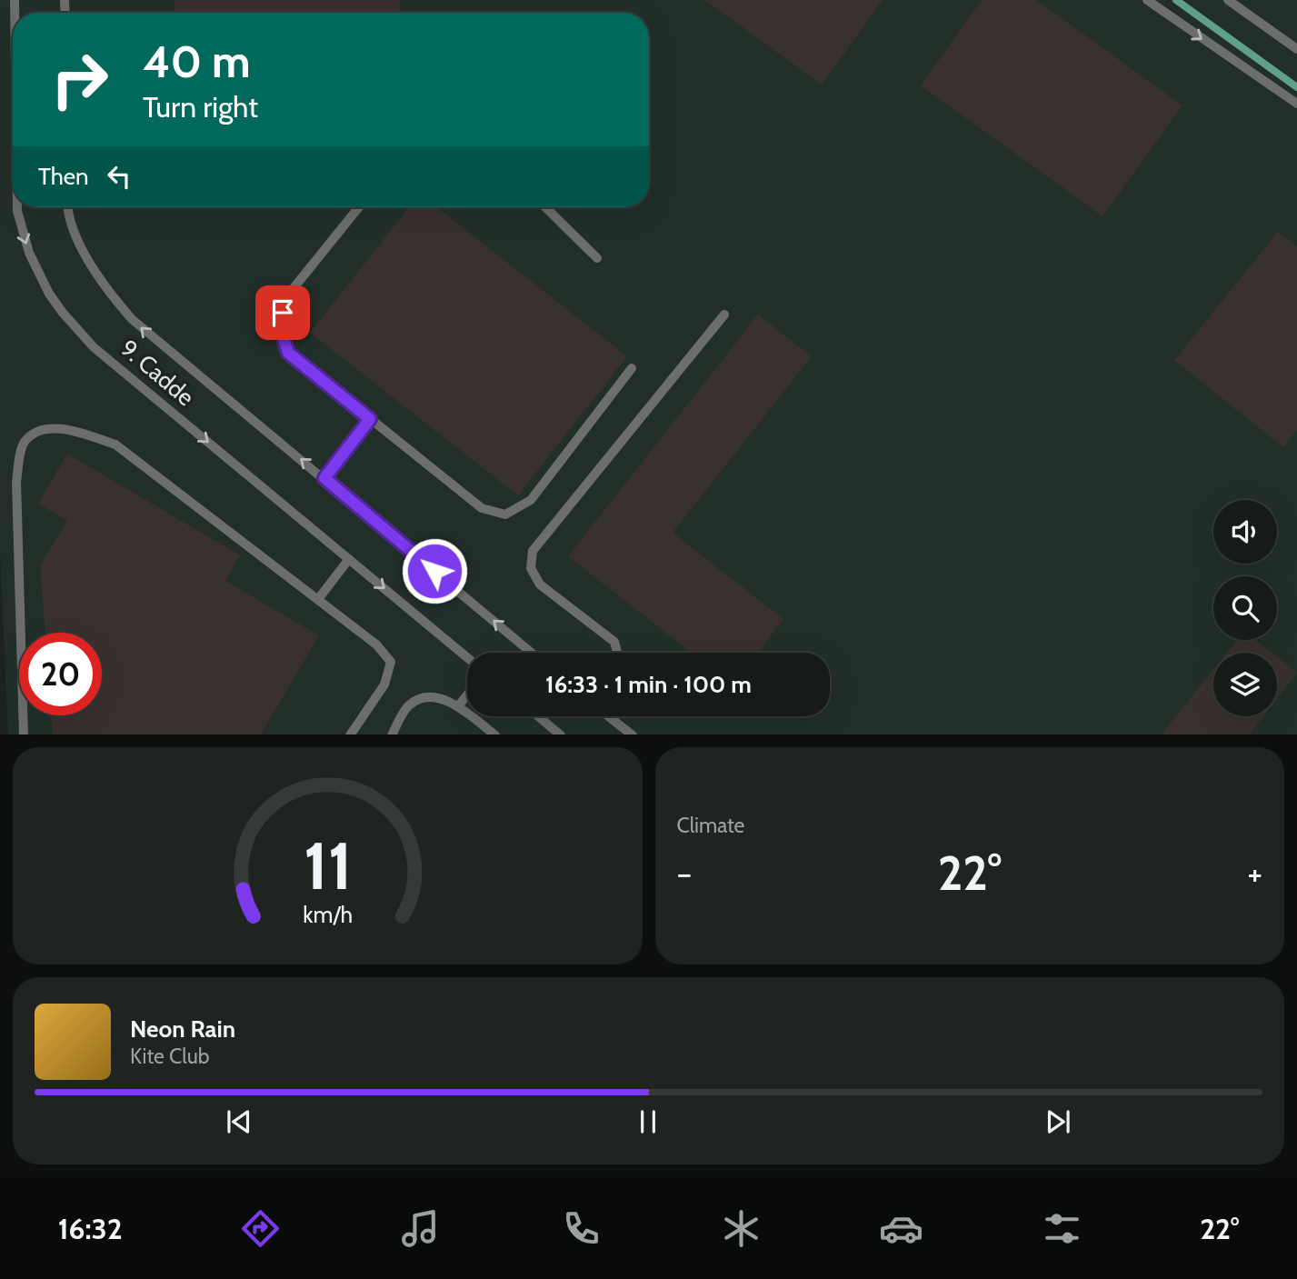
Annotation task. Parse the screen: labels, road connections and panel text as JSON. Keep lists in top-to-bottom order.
{
  "streets": {
    "lane": ["9. Cadde"]
  },
  "page": {
    "turn": ["40 m", "Turn right"],
    "then": "Then",
    "limit": "20",
    "trip": "16:33 · 1 min · 100 m",
    "tile": "Climate",
    "heat": ["−", "22°", "+"],
    "song": ["Neon Rain", "Kite Club"],
    "tabs": ["16:32", "22°"],
    "gauge": ["11", "km/h"]
  }
}
